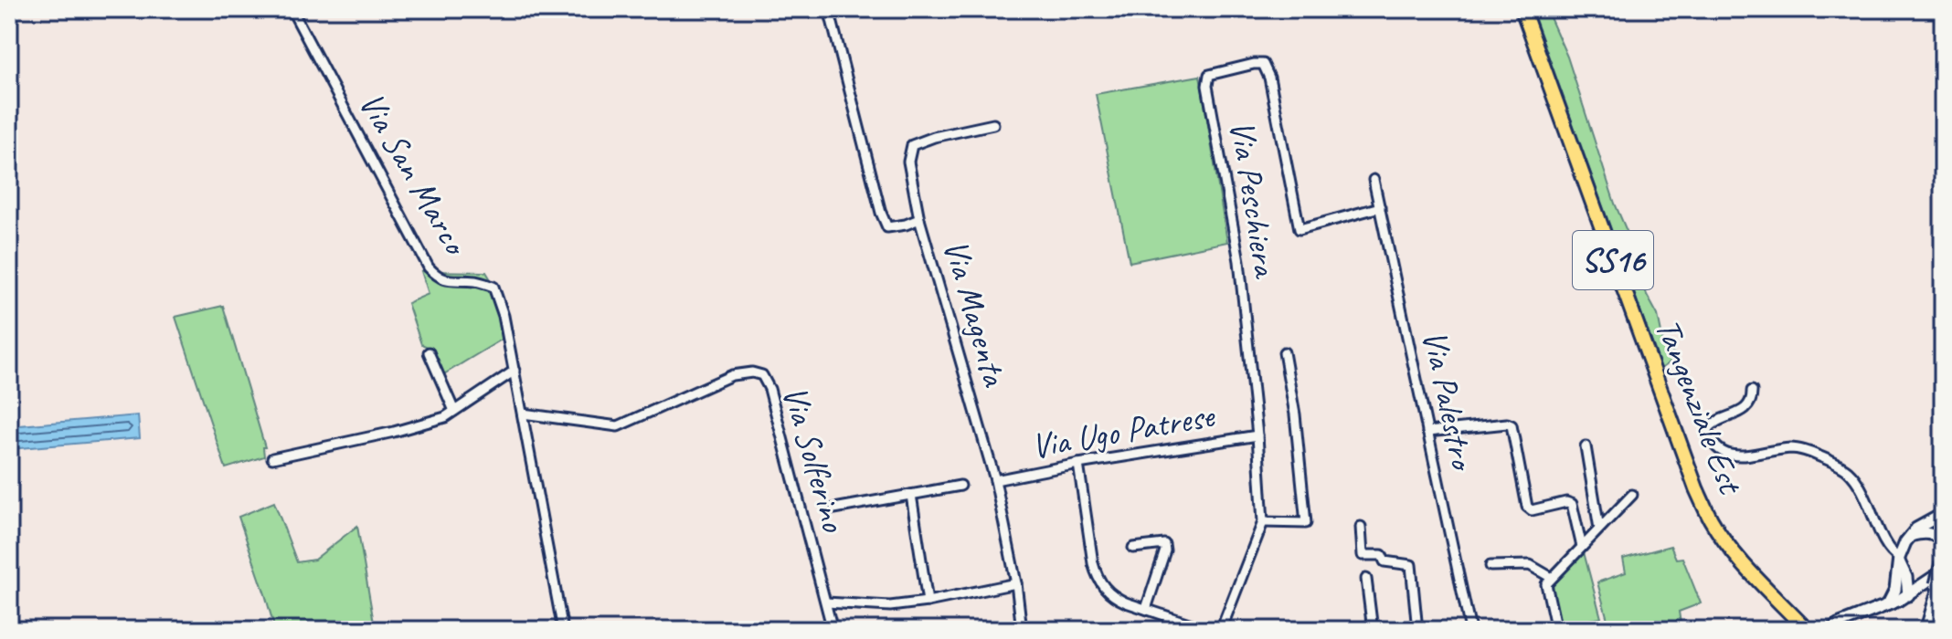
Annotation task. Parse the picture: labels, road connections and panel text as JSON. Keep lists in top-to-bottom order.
{
  "streets": {
    "main road": ["SS16", "Tangenziale Est"],
    "street": [
      "Via San Marco",
      "Via Peschiera",
      "Via Magenta",
      "Via Palestro",
      "Via Ugo Patrese",
      "Via Solferino"
    ]
  },
  "crossings": [
    ["Via San Marco", "Via Solferino"],
    ["Via Peschiera", "Via Palestro"],
    ["Via Peschiera", "Via Ugo Patrese"],
    ["Via Magenta", "Via Ugo Patrese"]
  ]
}
